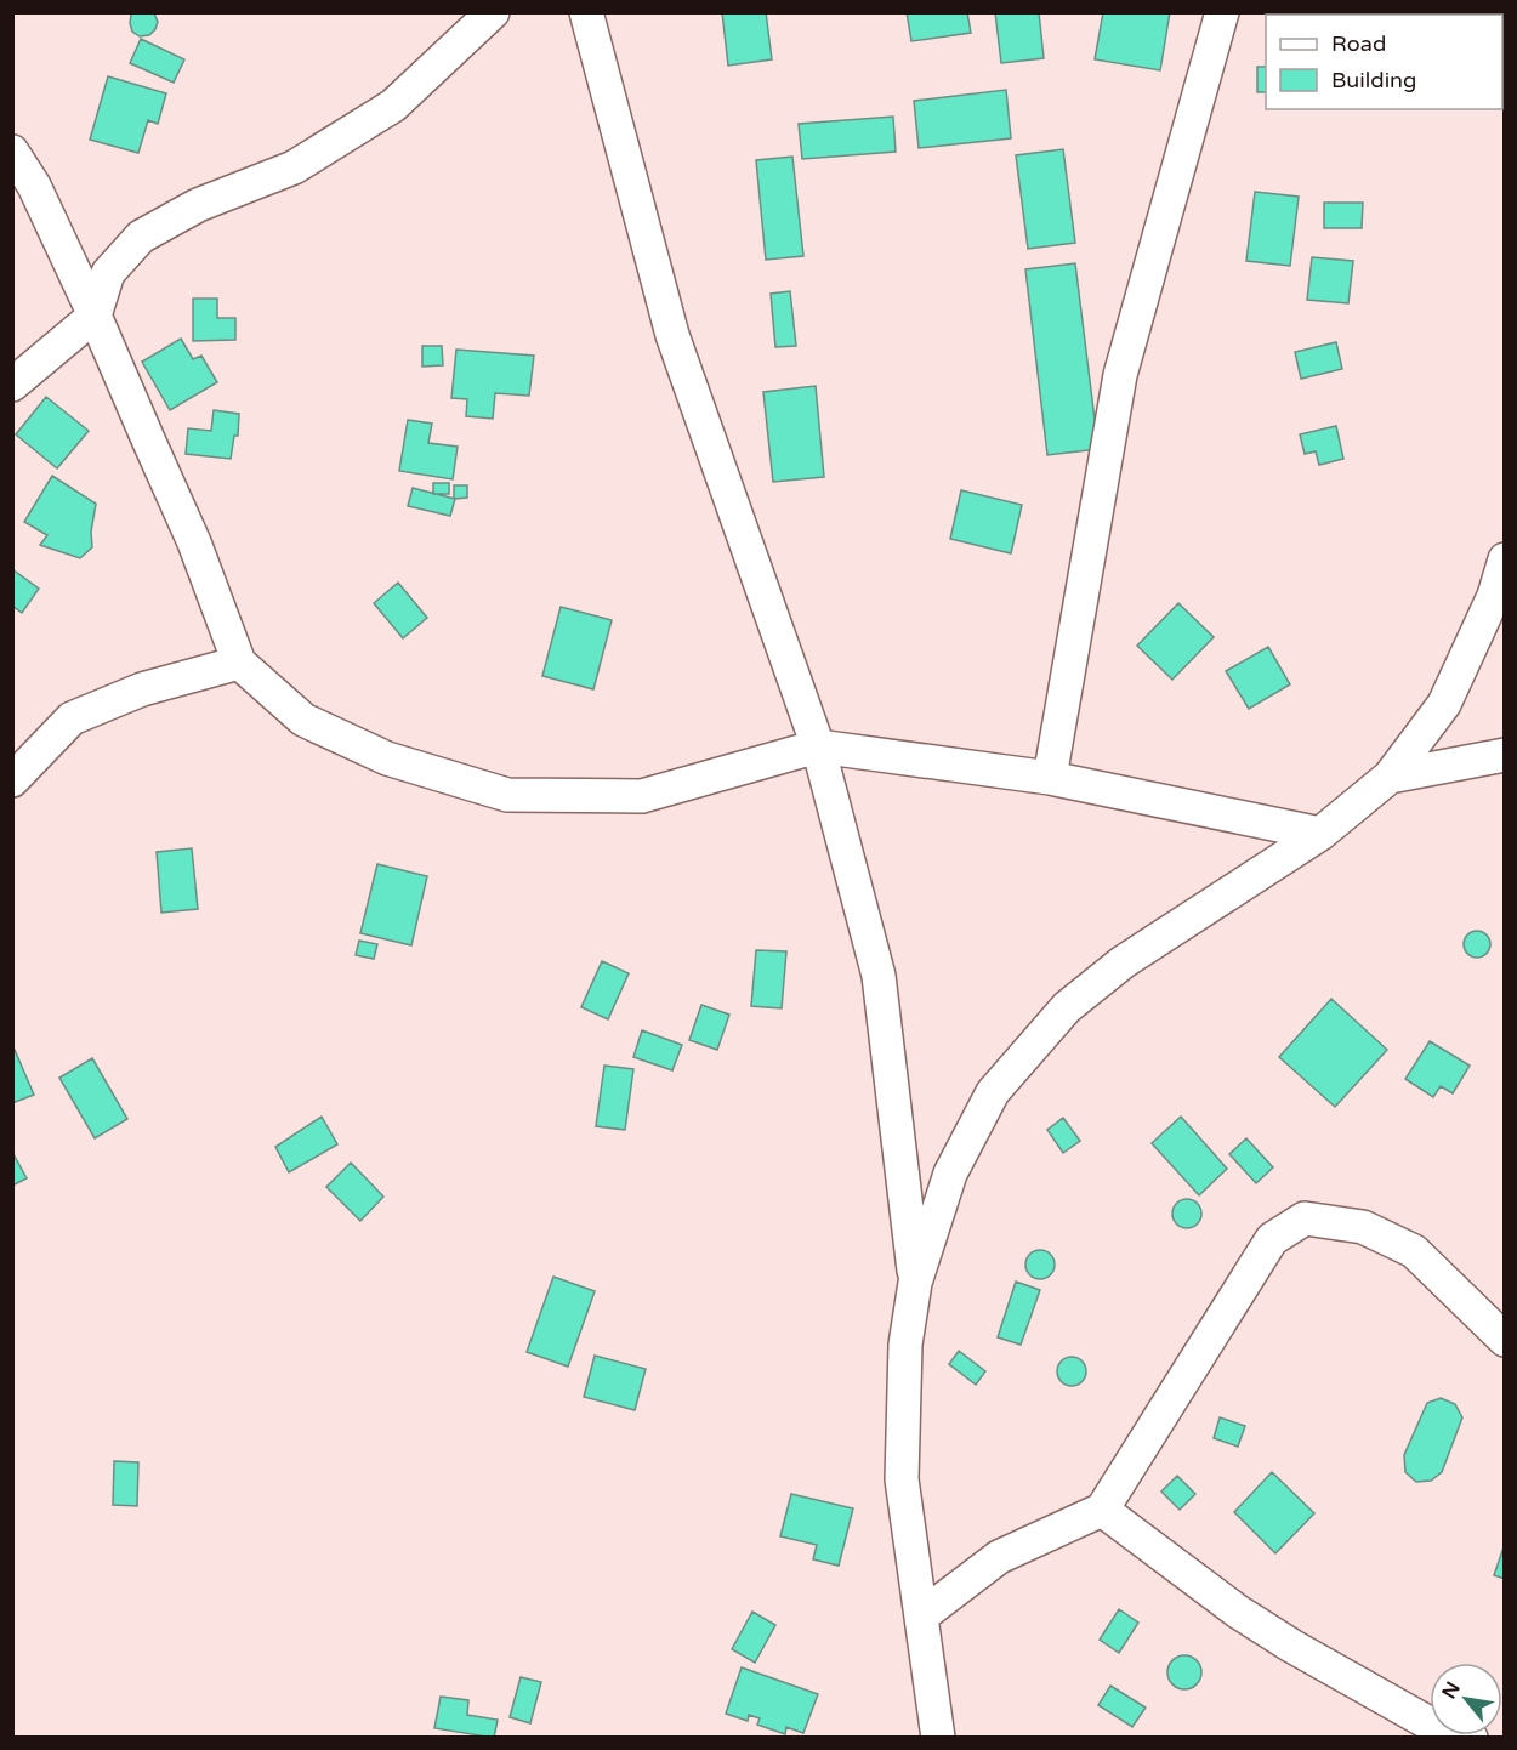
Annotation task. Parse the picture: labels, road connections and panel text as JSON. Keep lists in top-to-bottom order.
{
  "legend": ["Road", "Building"],
  "north": "top left"
}
